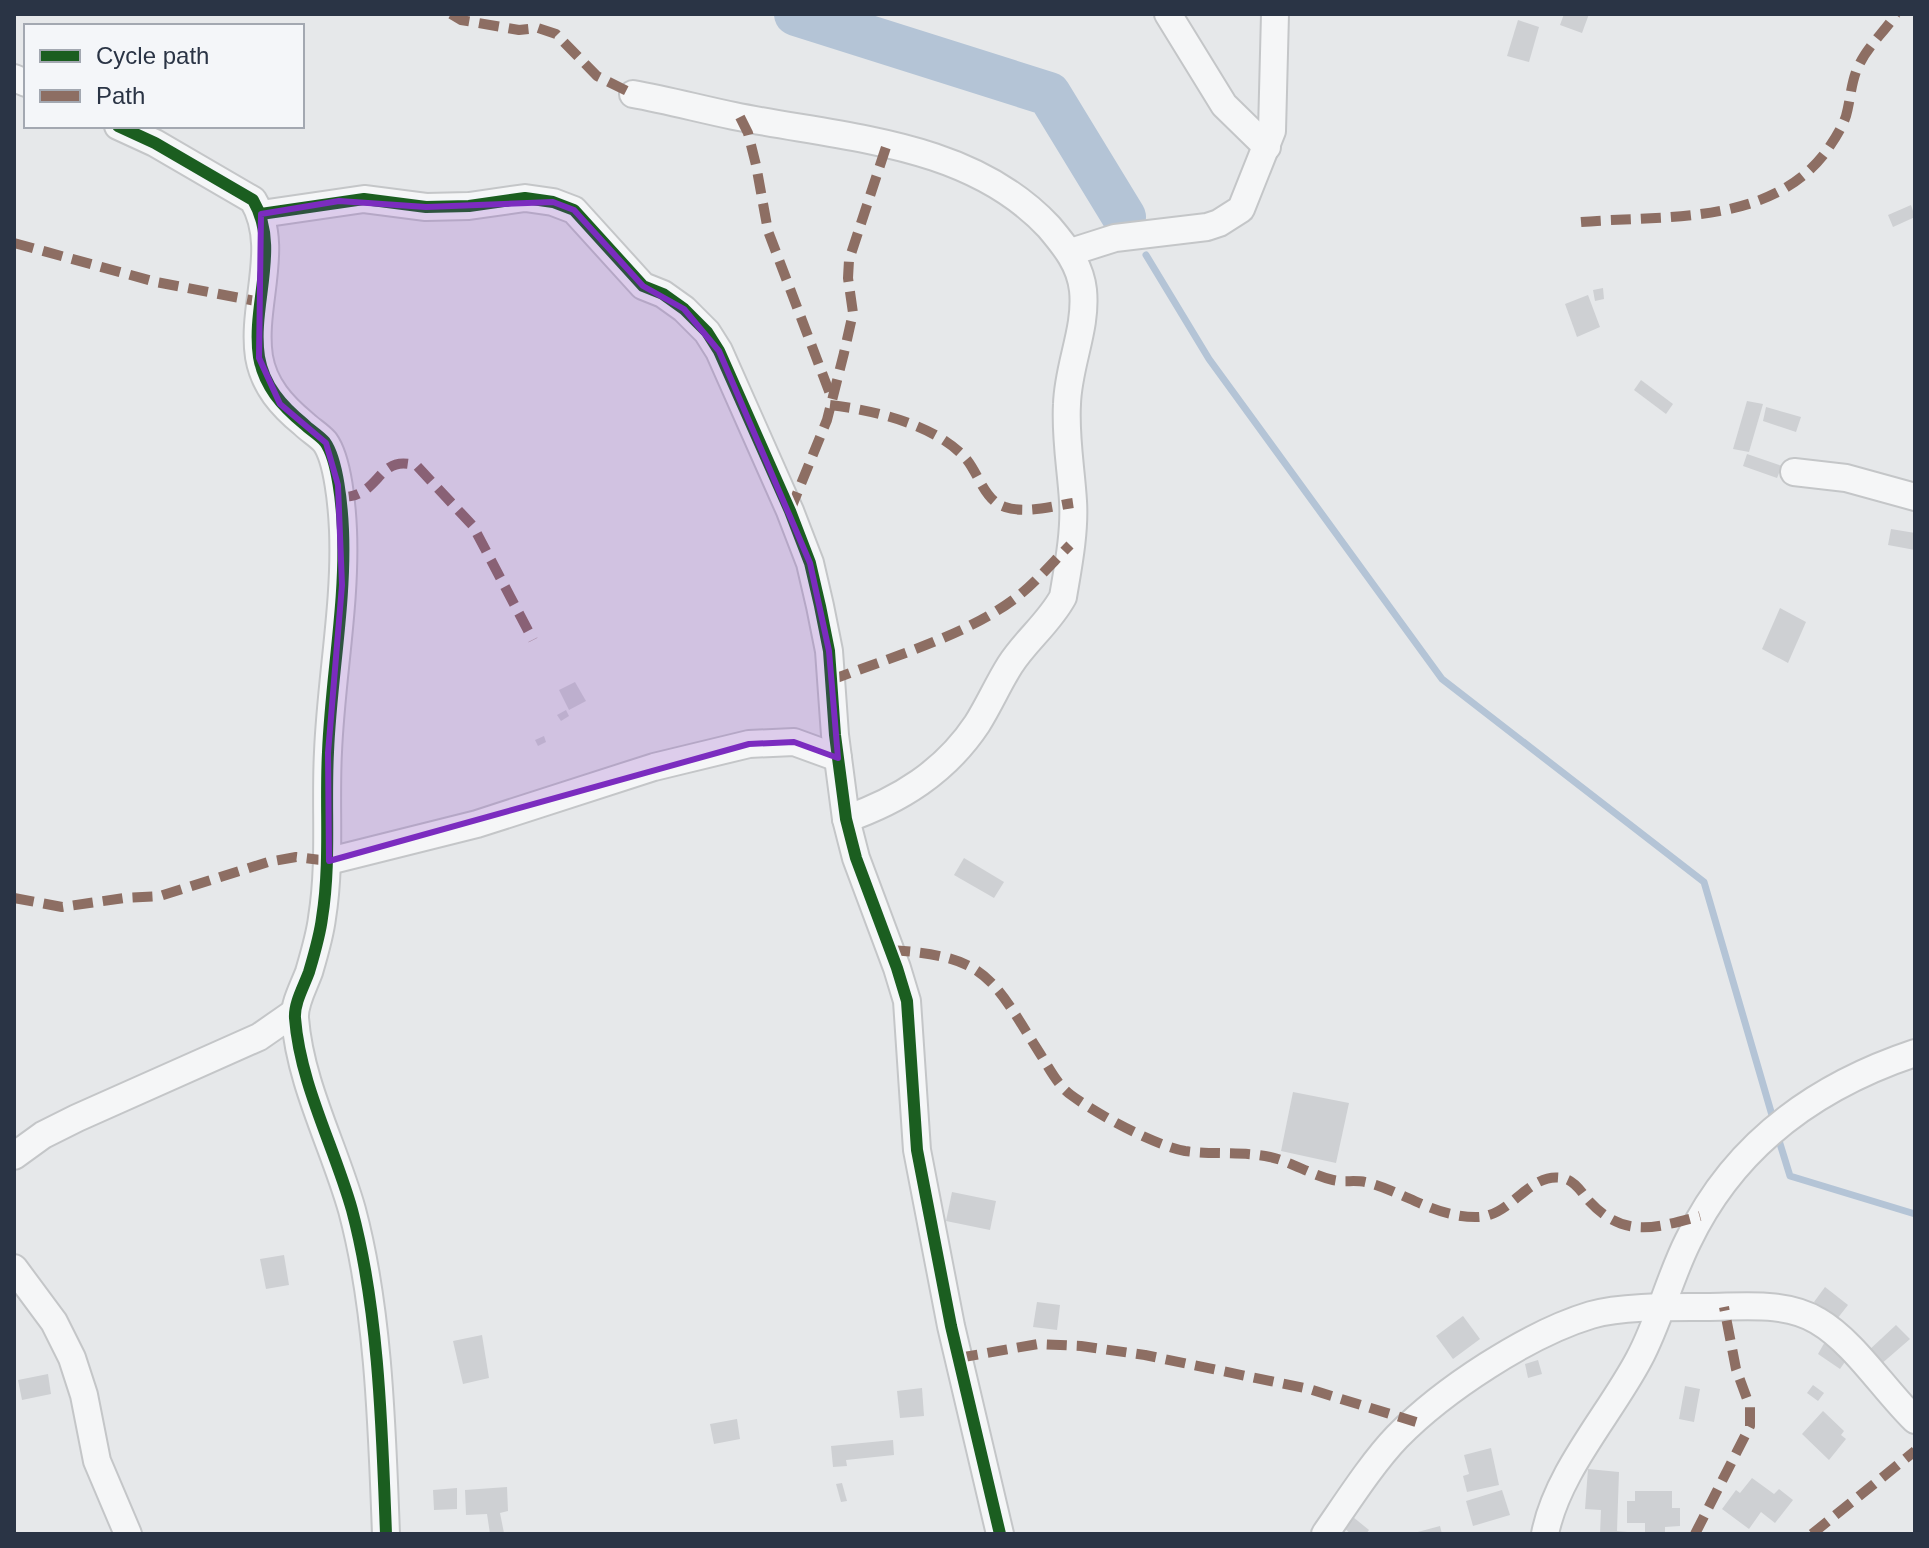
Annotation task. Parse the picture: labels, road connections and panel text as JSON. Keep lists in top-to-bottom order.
{
  "legend": ["Cycle path", "Path"]
}
